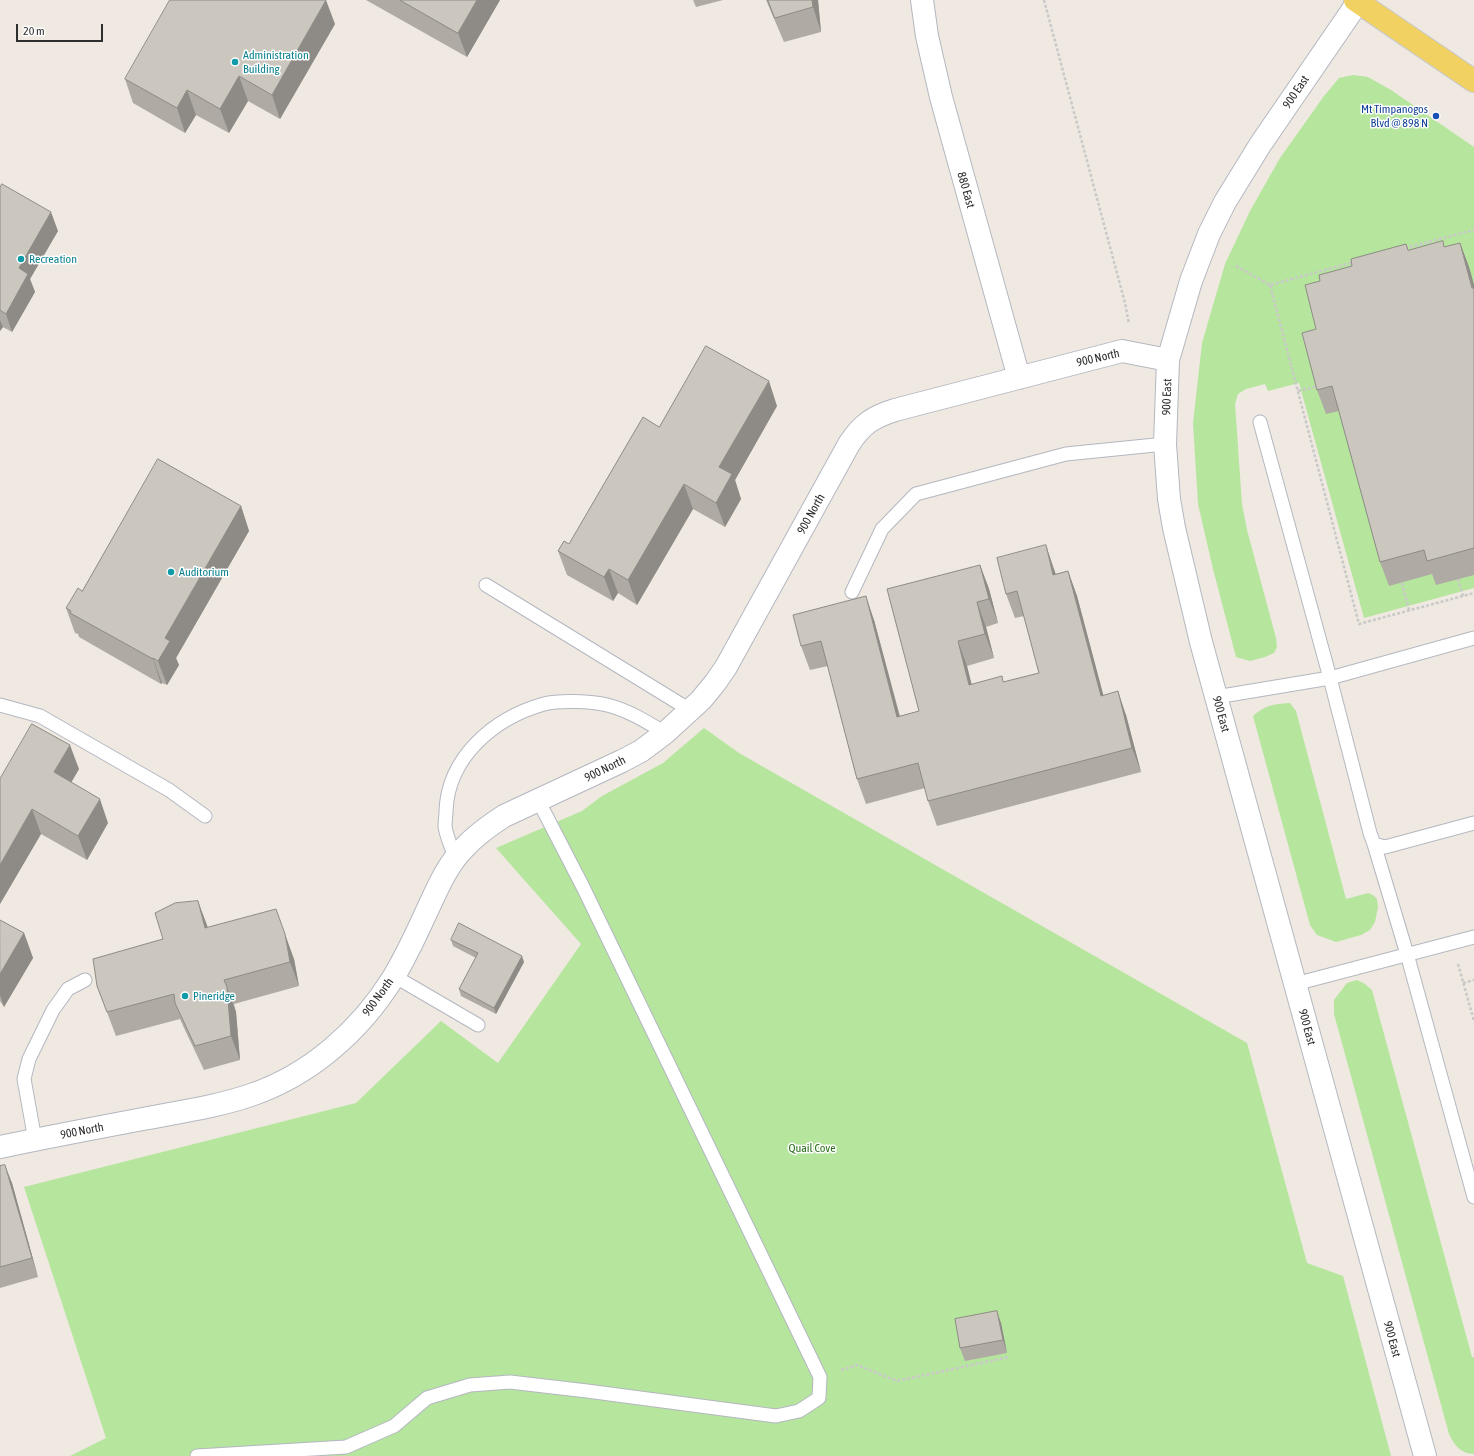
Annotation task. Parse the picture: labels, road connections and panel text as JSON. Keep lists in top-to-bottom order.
{
  "streets": {
    "street": ["900 East", "880 East", "900 North"]
  },
  "crossings": [
    ["900 East", "900 North"],
    ["880 East", "900 North"]
  ],
  "parks": ["Quail Cove"],
  "places": [
    "Administration Building",
    "Mt Timpanogos Blvd @ 898 N",
    "Recreation",
    "Auditorium",
    "Pineridge"
  ],
  "scale_bar": "20 m"
}
